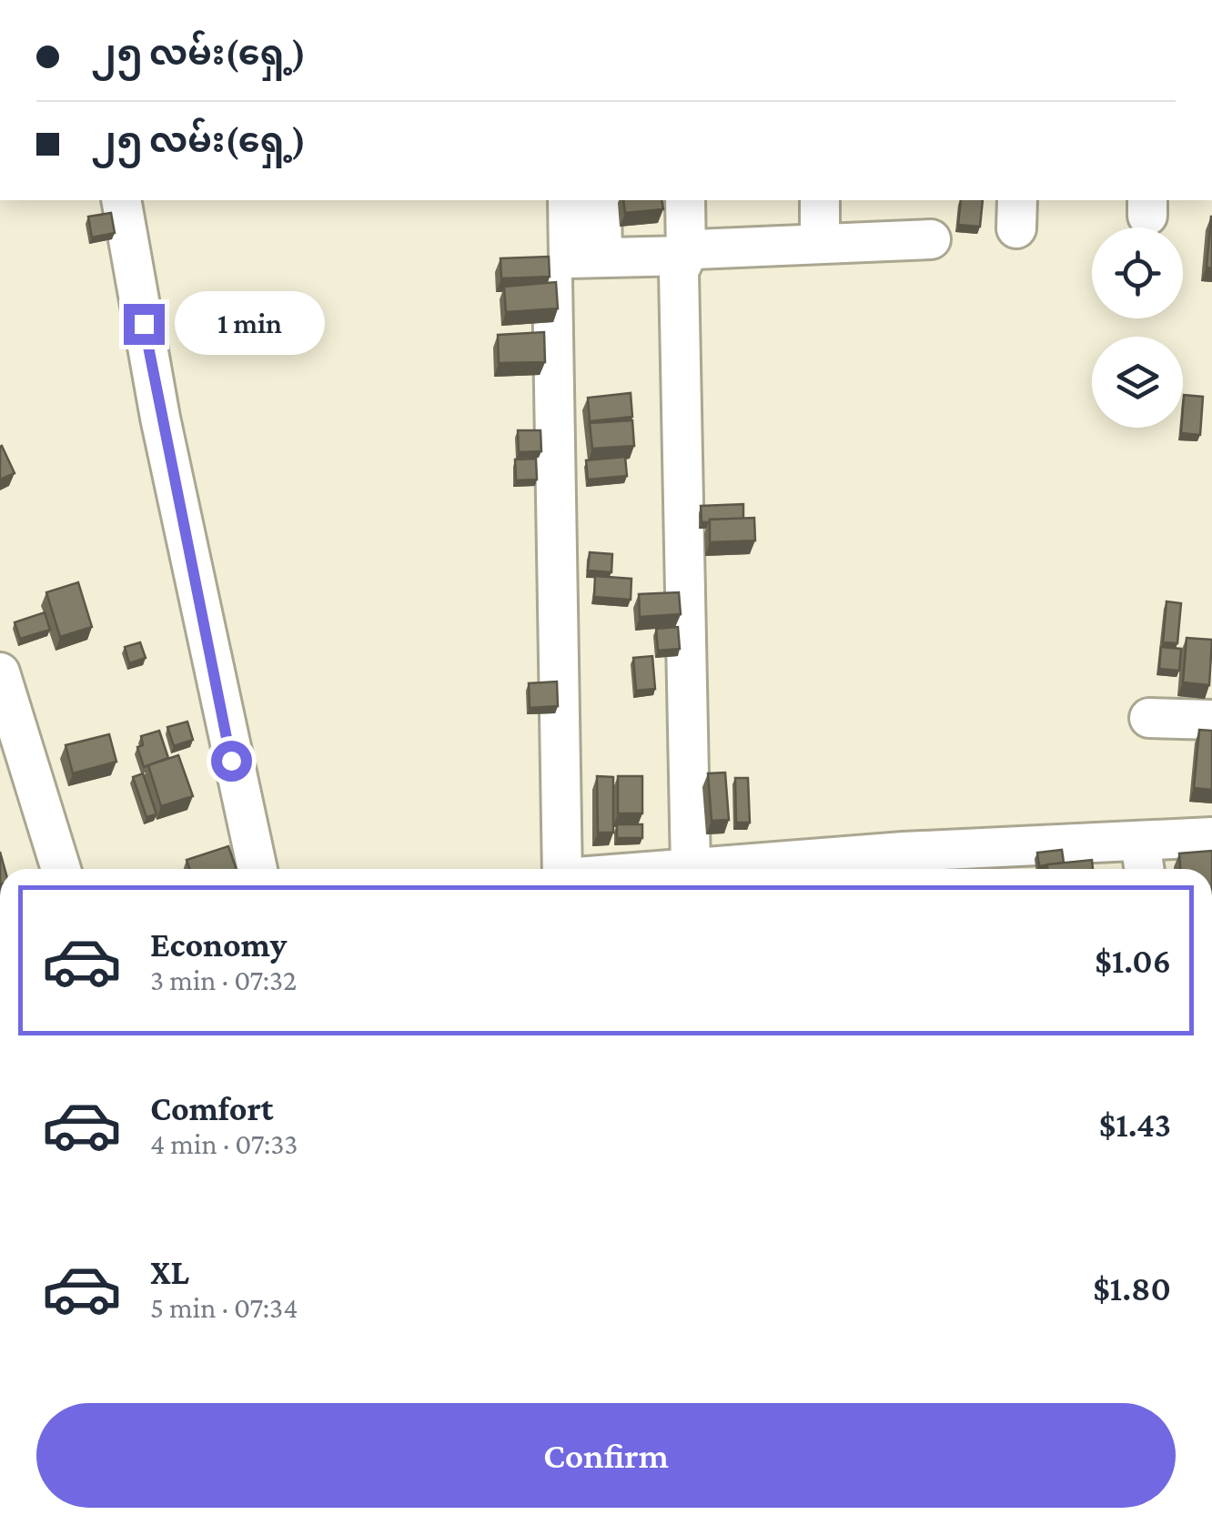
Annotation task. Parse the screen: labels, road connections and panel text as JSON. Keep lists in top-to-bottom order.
{
  "page": {
    "banner": ["၂၅ လမ်း(ရှေ့)", "၂၅ လမ်း(ရှေ့)"],
    "bubble": "1 min",
    "list": [
      {
        "name": "Economy",
        "note": "3 min · 07:32",
        "value": "$1.06"
      },
      {
        "name": "Comfort",
        "note": "4 min · 07:33",
        "value": "$1.43"
      },
      {
        "name": "XL",
        "note": "5 min · 07:34",
        "value": "$1.80"
      }
    ],
    "buttons": "Confirm"
  }
}
